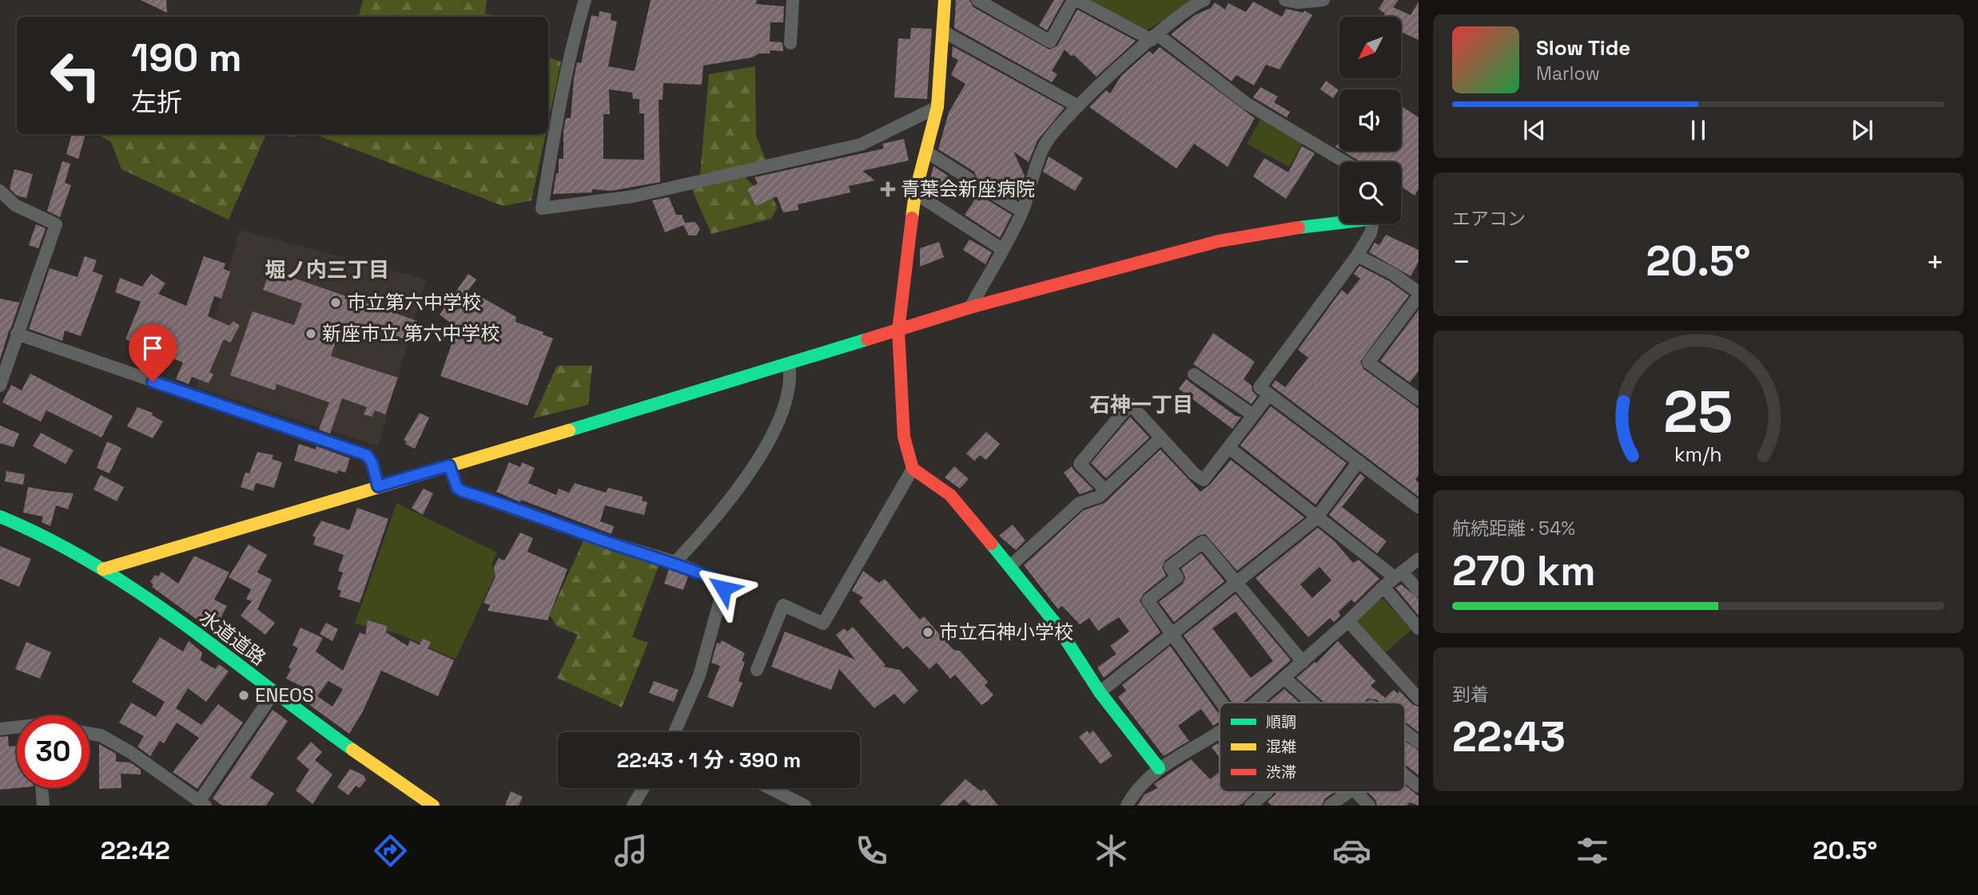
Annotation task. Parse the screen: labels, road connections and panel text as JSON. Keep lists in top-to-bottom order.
{
  "streets": {
    "street": ["水道道路"]
  },
  "districts": ["堀ノ内三丁目", "石神一丁目"],
  "places": {
    "health": ["青葉会新座病院"],
    "other": [
      "市立第六中学校",
      "新座市立 第六中学校",
      "市立石神小学校",
      "ENEOS"
    ]
  },
  "legend": ["順調", "混雑", "渋滞"],
  "north": "bottom left",
  "page": {
    "turn": ["190 m", "左折"],
    "song": ["Slow Tide", "Marlow"],
    "tile": [
      "エアコン",
      ["航続距離 · 54%", "270 km"],
      ["到着", "22:43"]
    ],
    "heat": ["−", "20.5°", "+"],
    "limit": "30",
    "trip": "22:43 · 1 分 · 390 m",
    "tabs": ["22:42", "20.5°"],
    "gauge": ["25", "km/h"]
  }
}
